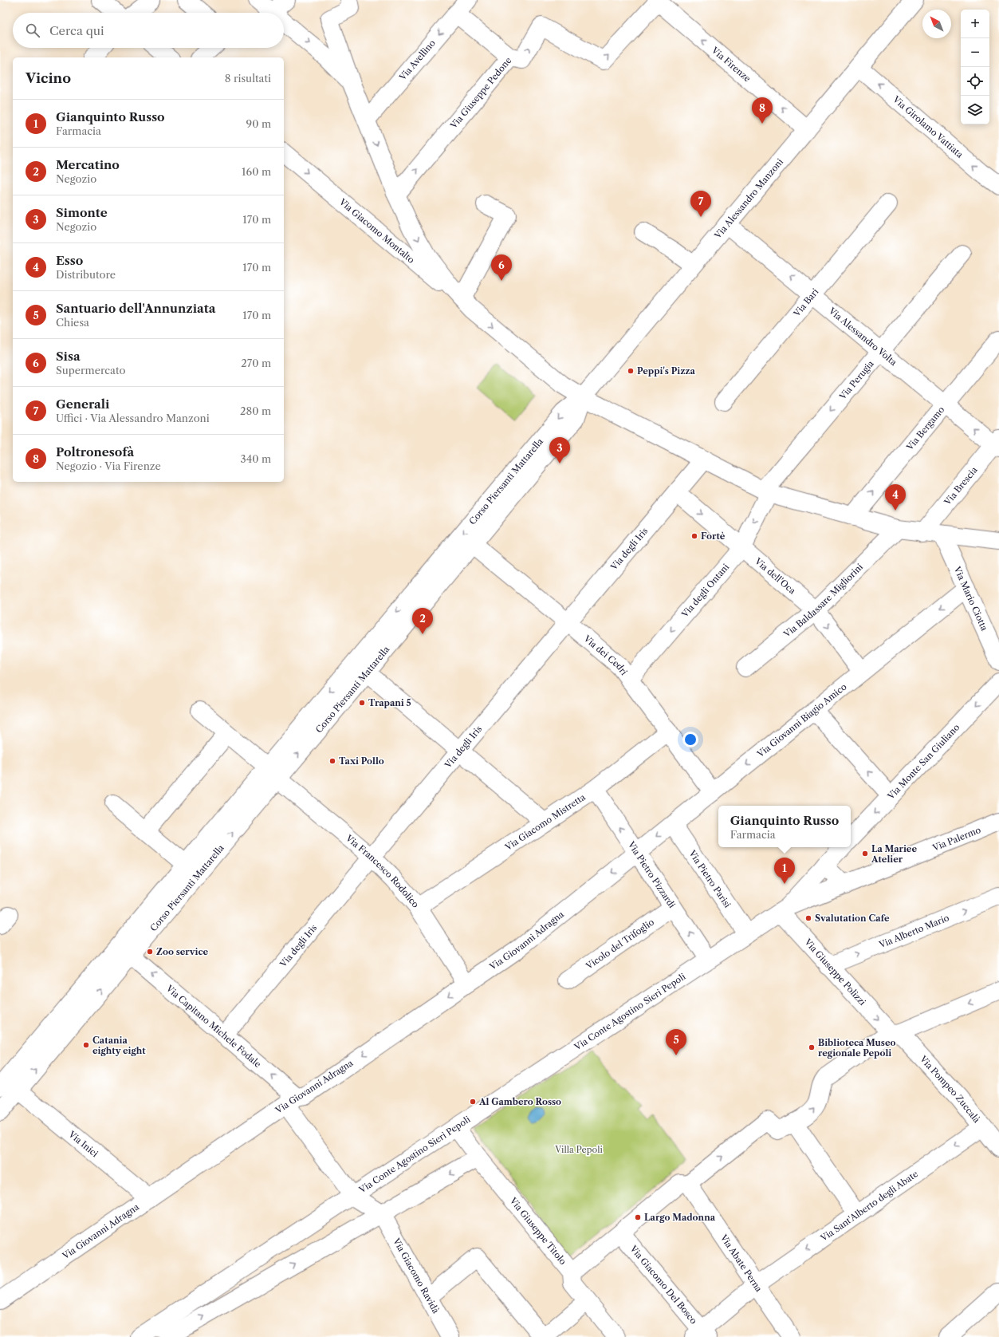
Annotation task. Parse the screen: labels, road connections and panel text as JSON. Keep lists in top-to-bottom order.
{
  "streets": {
    "street": [
      "Via Avellino",
      "Via Firenze",
      "Via Giuseppe Pedone",
      "Via Girolamo Vattiata",
      "Via Alessandro Manzoni",
      "Via Giacomo Montalto",
      "Via Bari",
      "Via Alessandro Volta",
      "Via Perugia",
      "Via Bergamo",
      "Corso Piersanti Mattarella",
      "Via Brescia",
      "Via degli Iris",
      "Via dell'Oca",
      "Via degli Ontani",
      "Via Mario Ciotta",
      "Via Baldassare Migliorini",
      "Via dei Cedri",
      "Via Giovanni Biagio Amico",
      "Via Monte San Giuliano",
      "Via Giacomo Mistretta",
      "Via Palermo",
      "Via Francesco Rodolico",
      "Via Pietro Pizzardi",
      "Via Pietro Parisi",
      "Via Alberto Mario",
      "Via Giovanni Adragna",
      "Vicolo del Trifoglio",
      "Via Giuseppe Polizzi",
      "Via Conte Agostino Sieri Pepoli",
      "Via Capitano Michele Fodale",
      "Via Pompeo Zuccalà",
      "Via Inici",
      "Via Sant'Alberto degli Abate",
      "Via Giuseppe Titolo",
      "Via Abate Perna",
      "Via Giacomo Ravidà",
      "Via Giacomo Del Bosco"
    ]
  },
  "crossings": [
    ["Via Firenze", "Via Giuseppe Pedone"],
    ["Via Firenze", "Via Alessandro Manzoni"],
    ["Via Girolamo Vattiata", "Via Alessandro Manzoni"],
    ["Via Alessandro Manzoni", "Via Alessandro Volta"],
    ["Via Alessandro Manzoni", "Corso Piersanti Mattarella"],
    ["Via Bari", "Via Alessandro Volta"],
    ["Via Alessandro Volta", "Via Perugia"],
    ["Via Alessandro Volta", "Via Bergamo"],
    ["Via Alessandro Volta", "Via Brescia"],
    ["Via Perugia", "Via degli Ontani"],
    ["Corso Piersanti Mattarella", "Via dei Cedri"],
    ["Corso Piersanti Mattarella", "Via Francesco Rodolico"],
    ["Corso Piersanti Mattarella", "Via Capitano Michele Fodale"],
    ["Corso Piersanti Mattarella", "Via Inici"],
    ["Via degli Iris", "Via dell'Oca"],
    ["Via degli Iris", "Via dei Cedri"],
    ["Via degli Iris", "Via Francesco Rodolico"],
    ["Via degli Iris", "Via Capitano Michele Fodale"],
    ["Via dell'Oca", "Via degli Ontani"],
    ["Via dell'Oca", "Via Baldassare Migliorini"],
    ["Via dell'Oca", "Via Giovanni Biagio Amico"],
    ["Via degli Ontani", "Via dei Cedri"],
    ["Via Mario Ciotta", "Via Giovanni Biagio Amico"],
    ["Via dei Cedri", "Via Giovanni Biagio Amico"],
    ["Via dei Cedri", "Via Giacomo Mistretta"],
    ["Via Giovanni Biagio Amico", "Via Pietro Pizzardi"],
    ["Via Giovanni Biagio Amico", "Via Pietro Parisi"],
    ["Via Giovanni Biagio Amico", "Via Giovanni Adragna"],
    ["Via Giacomo Mistretta", "Via Francesco Rodolico"],
    ["Via Giacomo Mistretta", "Via Pietro Pizzardi"],
    ["Via Palermo", "Via Conte Agostino Sieri Pepoli"],
    ["Via Francesco Rodolico", "Via Giovanni Adragna"],
    ["Via Pietro Pizzardi", "Via Giovanni Adragna"],
    ["Via Pietro Pizzardi", "Vicolo del Trifoglio"],
    ["Via Pietro Pizzardi", "Via Conte Agostino Sieri Pepoli"],
    ["Via Pietro Parisi", "Via Conte Agostino Sieri Pepoli"],
    ["Via Alberto Mario", "Via Giuseppe Polizzi"],
    ["Via Giovanni Adragna", "Via Capitano Michele Fodale"],
    ["Via Giovanni Adragna", "Via Inici"],
    ["Via Giuseppe Polizzi", "Via Conte Agostino Sieri Pepoli"],
    ["Via Giuseppe Polizzi", "Via Pompeo Zuccalà"],
    ["Via Conte Agostino Sieri Pepoli", "Via Capitano Michele Fodale"],
    ["Via Conte Agostino Sieri Pepoli", "Via Giuseppe Titolo"],
    ["Via Conte Agostino Sieri Pepoli", "Via Giacomo Ravidà"],
    ["Via Pompeo Zuccalà", "Via Sant'Alberto degli Abate"],
    ["Via Sant'Alberto degli Abate", "Via Abate Perna"],
    ["Via Sant'Alberto degli Abate", "Via Giacomo Del Bosco"]
  ],
  "one_way": [
    "Via Avellino",
    "Via Firenze",
    "Via Giuseppe Pedone",
    "Via Girolamo Vattiata",
    "Via Alessandro Volta",
    "Via Perugia",
    "Via Bergamo",
    "Via degli Ontani",
    "Via Giovanni Biagio Amico",
    "Via Monte San Giuliano",
    "Via Pietro Pizzardi",
    "Via Giovanni Adragna",
    "Via Giuseppe Polizzi",
    "Via Capitano Michele Fodale"
  ],
  "parks": ["Villa Pepoli"],
  "places": [
    "Peppi's Pizza",
    "Fortè",
    "Trapani 5",
    "Taxi Pollo",
    "La Mariee Atelier",
    "Svalutation Cafe",
    "Zoo service",
    "Catania eighty eight",
    "Biblioteca Museo regionale Pepoli",
    "Al Gambero Rosso",
    "Largo Madonna"
  ],
  "north": "top left",
  "page": {
    "map_buttons": ["+", "−"],
    "search": "Cerca qui",
    "heading": ["Vicino", "8 risultati"],
    "pins": [
      "8",
      "7",
      "6",
      "3",
      "4",
      "2",
      "1",
      "5"
    ],
    "list": [
      {
        "mark": "1",
        "name": "Gianquinto Russo",
        "note": "Farmacia",
        "value": "90 m"
      },
      {
        "mark": "2",
        "name": "Mercatino",
        "note": "Negozio",
        "value": "160 m"
      },
      {
        "mark": "3",
        "name": "Simonte",
        "note": "Negozio",
        "value": "170 m"
      },
      {
        "mark": "4",
        "name": "Esso",
        "note": "Distributore",
        "value": "170 m"
      },
      {
        "mark": "5",
        "name": "Santuario dell'Annunziata",
        "note": "Chiesa",
        "value": "170 m"
      },
      {
        "mark": "6",
        "name": "Sisa",
        "note": "Supermercato",
        "value": "270 m"
      },
      {
        "mark": "7",
        "name": "Generali",
        "note": "Uffici · Via Alessandro Manzoni",
        "value": "280 m"
      },
      {
        "mark": "8",
        "name": "Poltronesofà",
        "note": "Negozio · Via Firenze",
        "value": "340 m"
      }
    ],
    "popup": ["Gianquinto Russo", "Farmacia"]
  }
}
